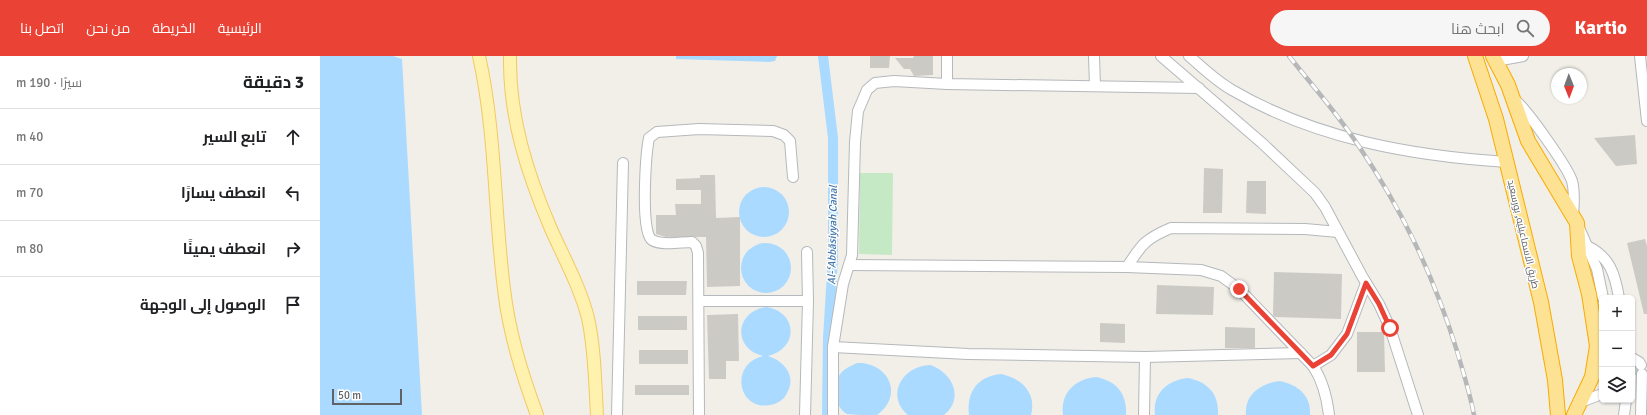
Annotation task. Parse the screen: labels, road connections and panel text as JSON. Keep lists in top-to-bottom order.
{
  "streets": {
    "highway": ["طريق الاسماعيليه, بورسعيد"]
  },
  "water": ["Al-ʿAbbāsiyyah Canal"],
  "scale_bar": "50 m",
  "north": "bottom",
  "page": {
    "header": "Kartio",
    "search": "ابحث هنا",
    "nav": [
      "الرئيسية",
      "الخريطة",
      "من نحن",
      "اتصل بنا"
    ],
    "heading": ["3 دقيقة", "سيرًا · 190 m"],
    "list": [
      ["تابع السير", "40 m"],
      ["انعطف يسارًا", "70 m"],
      ["انعطف يمينًا", "80 m"],
      "الوصول إلى الوجهة"
    ],
    "map_buttons": ["+", "−"],
    "scale": "50 m"
  }
}
